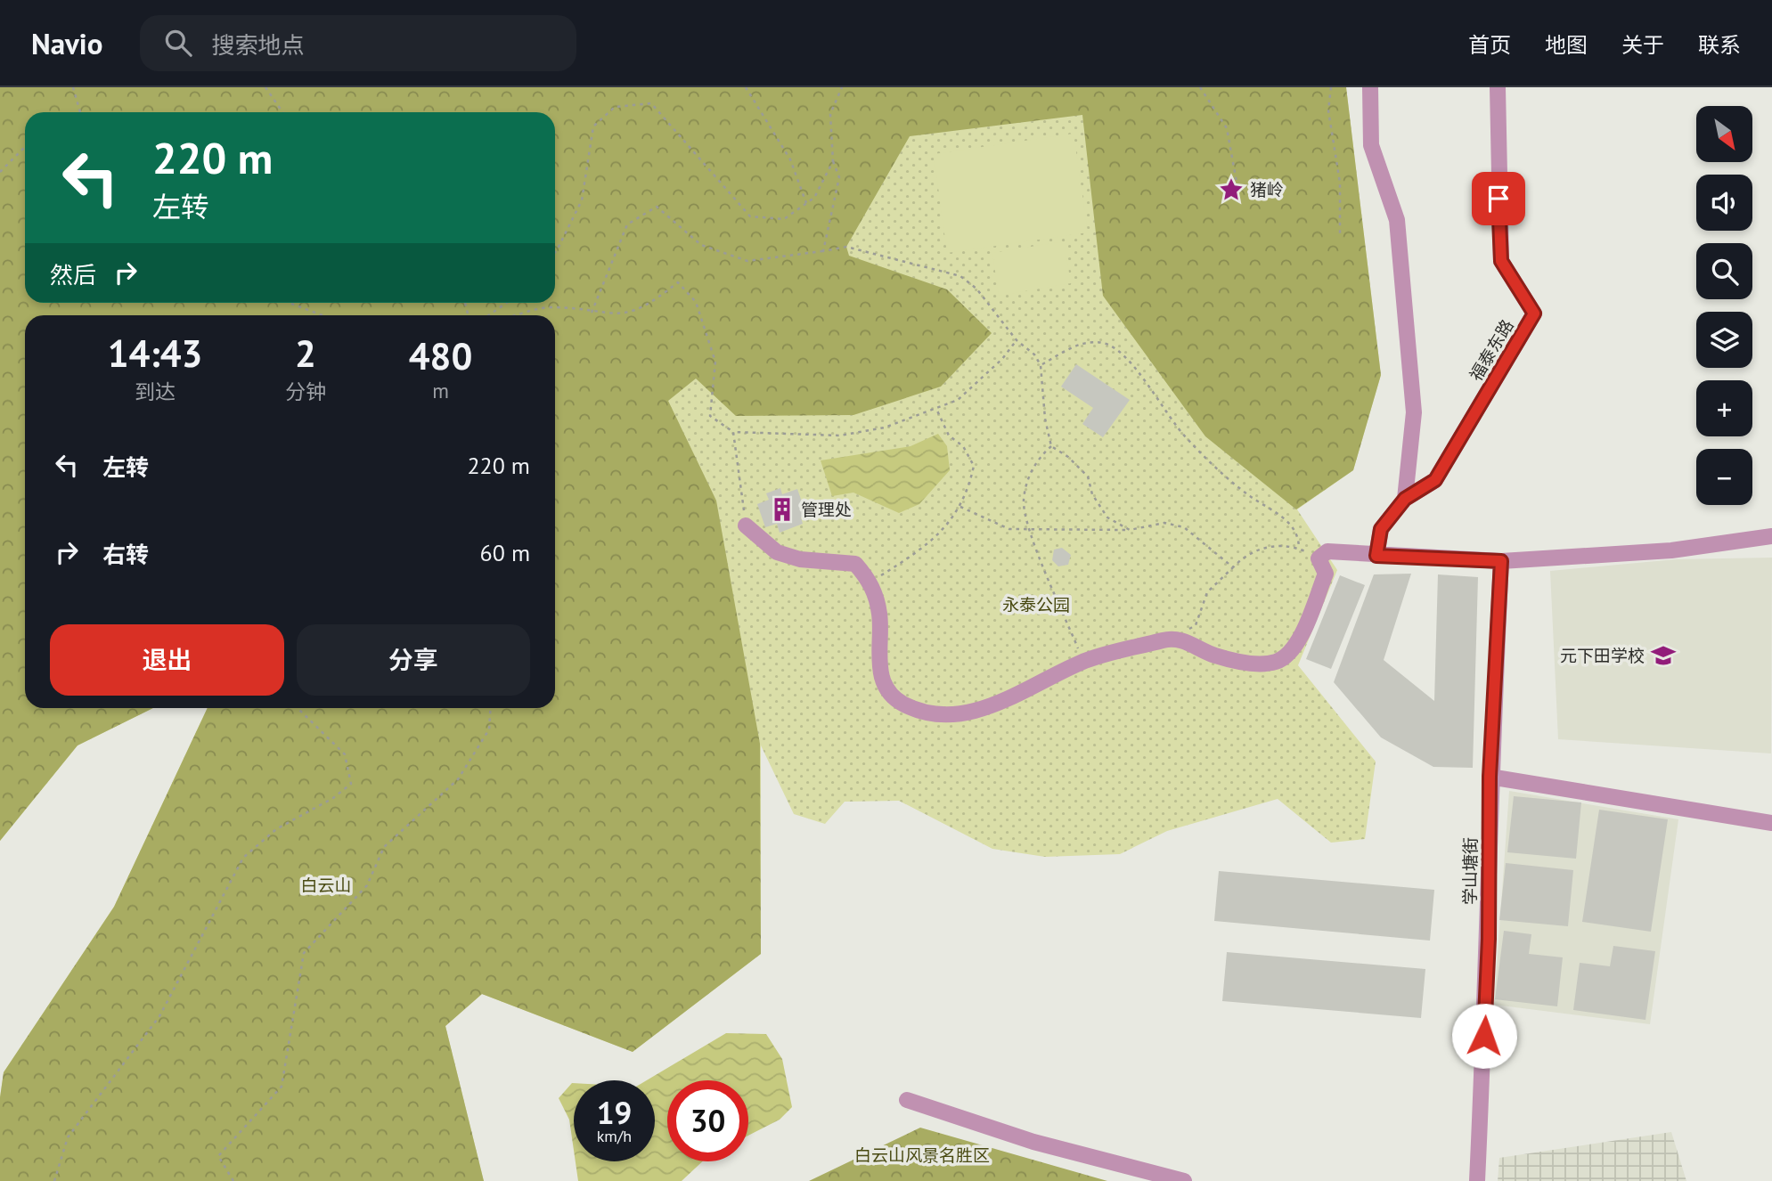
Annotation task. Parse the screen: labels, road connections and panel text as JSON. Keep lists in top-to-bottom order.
{
  "streets": {
    "street": ["福泰东路", "学山塘街"]
  },
  "parks": ["永泰公园", "白云山", "白云山风景名胜区"],
  "places": {
    "place": ["猪岭"],
    "building": ["管理处"],
    "school or university": ["元下田学校"]
  },
  "north": "bottom right",
  "page": {
    "header": "Navio",
    "search": "搜索地点",
    "nav": [
      "首页",
      "地图",
      "关于",
      "联系"
    ],
    "map_buttons": ["+", "−"],
    "turn": ["220 m", "左转"],
    "then": "然后",
    "eta": [
      "14:43",
      "到达",
      "2",
      "分钟",
      "480",
      "m"
    ],
    "list": [
      {
        "name": "左转",
        "value": "220 m"
      },
      {
        "name": "右转",
        "value": "60 m"
      }
    ],
    "buttons": ["退出", "分享"],
    "speed": "19 km/h",
    "limit": "30"
  }
}
